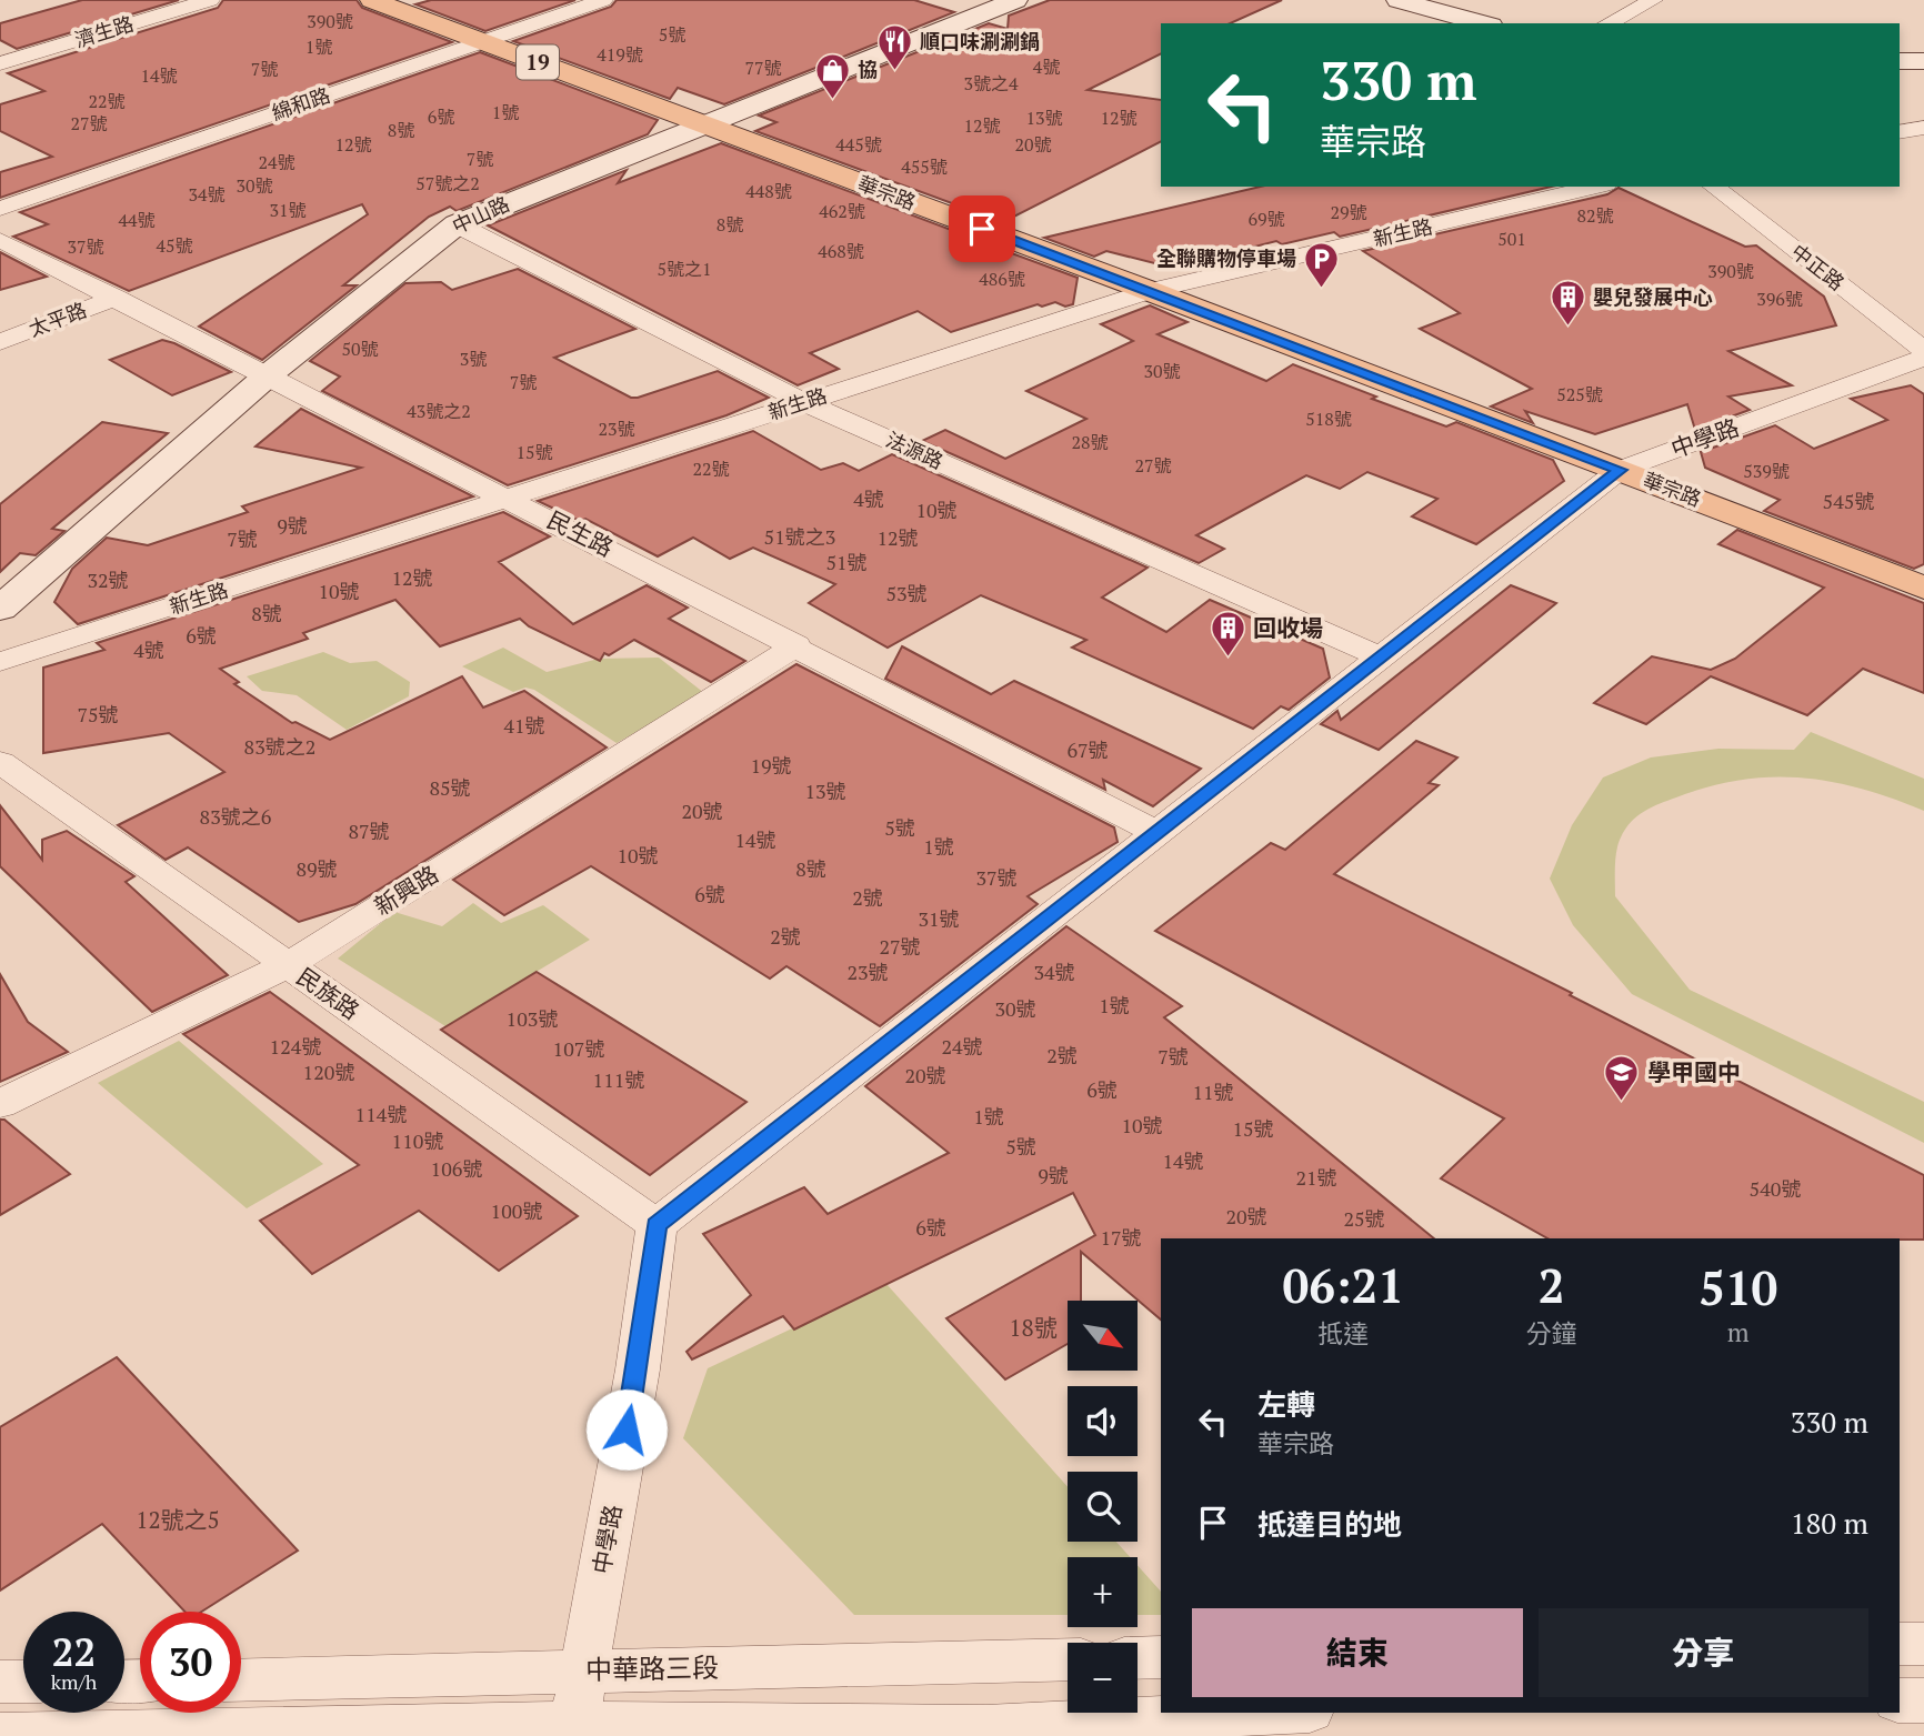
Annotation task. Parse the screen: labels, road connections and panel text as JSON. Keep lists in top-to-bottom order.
{
  "streets": {
    "main road": ["19", "華宗路", "中山路"],
    "street": [
      "濟生路",
      "綿和路",
      "新生路",
      "中正路",
      "太平路",
      "中學路",
      "法源路",
      "民生路",
      "新興路",
      "民族路",
      "中華路三段"
    ]
  },
  "crossings": [
    ["綿和路", "華宗路"],
    ["華宗路", "中山路"],
    ["華宗路", "新生路"],
    ["華宗路", "中學路"],
    ["中山路", "法源路"],
    ["中山路", "民生路"],
    ["新生路", "法源路"],
    ["新生路", "民生路"],
    ["太平路", "民生路"],
    ["中學路", "法源路"],
    ["中學路", "民生路"],
    ["中學路", "民族路"],
    ["中學路", "中華路三段"],
    ["民生路", "新興路"],
    ["新興路", "民族路"]
  ],
  "places": {
    "restaurant": ["順口味涮涮鍋"],
    "shop": ["協"],
    "parking": ["全聯購物停車場"],
    "building": ["嬰兒發展中心", "回收場"],
    "school or university": ["學甲國中"]
  },
  "house_numbers": [
    "390號",
    "5號",
    "1號",
    "419號",
    "4號",
    "77號",
    "7號",
    "14號",
    "3號之4",
    "22號",
    "1號",
    "6號",
    "13號",
    "12號",
    "27號",
    "12號",
    "8號",
    "12號",
    "445號",
    "20號",
    "7號",
    "24號",
    "455號",
    "57號之2",
    "30號",
    "448號",
    "34號",
    "31號",
    "462號",
    "29號",
    "82號",
    "69號",
    "44號",
    "8號",
    "501",
    "45號",
    "37號",
    "468號",
    "5號之1",
    "390號",
    "486號",
    "396號",
    "50號",
    "3號",
    "30號",
    "7號",
    "525號",
    "43號之2",
    "518號",
    "23號",
    "28號",
    "15號",
    "27號",
    "22號",
    "539號",
    "4號",
    "545號",
    "10號",
    "9號",
    "51號之3",
    "12號",
    "7號",
    "51號",
    "12號",
    "32號",
    "10號",
    "53號",
    "8號",
    "6號",
    "4號",
    "75號",
    "41號",
    "83號之2",
    "67號",
    "19號",
    "85號",
    "13號",
    "20號",
    "83號之6",
    "5號",
    "87號",
    "14號",
    "1號",
    "10號",
    "89號",
    "8號",
    "37號",
    "6號",
    "2號",
    "31號",
    "2號",
    "27號",
    "23號",
    "34號",
    "1號",
    "30號",
    "103號",
    "124號",
    "24號",
    "107號",
    "2號",
    "7號",
    "120號",
    "20號",
    "111號",
    "6號",
    "11號",
    "114號",
    "1號",
    "10號",
    "15號",
    "110號",
    "5號",
    "14號",
    "106號",
    "9號",
    "21號",
    "540號",
    "100號",
    "20號",
    "25號",
    "6號",
    "17號",
    "18號",
    "12號之5"
  ],
  "north": "bottom right",
  "page": {
    "turn": ["330 m", "華宗路"],
    "eta": [
      "06:21",
      "抵達",
      "2",
      "分鐘",
      "510",
      "m"
    ],
    "map_buttons": ["+", "−"],
    "list": [
      {
        "name": "左轉",
        "note": "華宗路",
        "value": "330 m"
      },
      {
        "name": "抵達目的地",
        "value": "180 m"
      }
    ],
    "buttons": ["結束", "分享"],
    "speed": "22 km/h",
    "limit": "30"
  }
}
